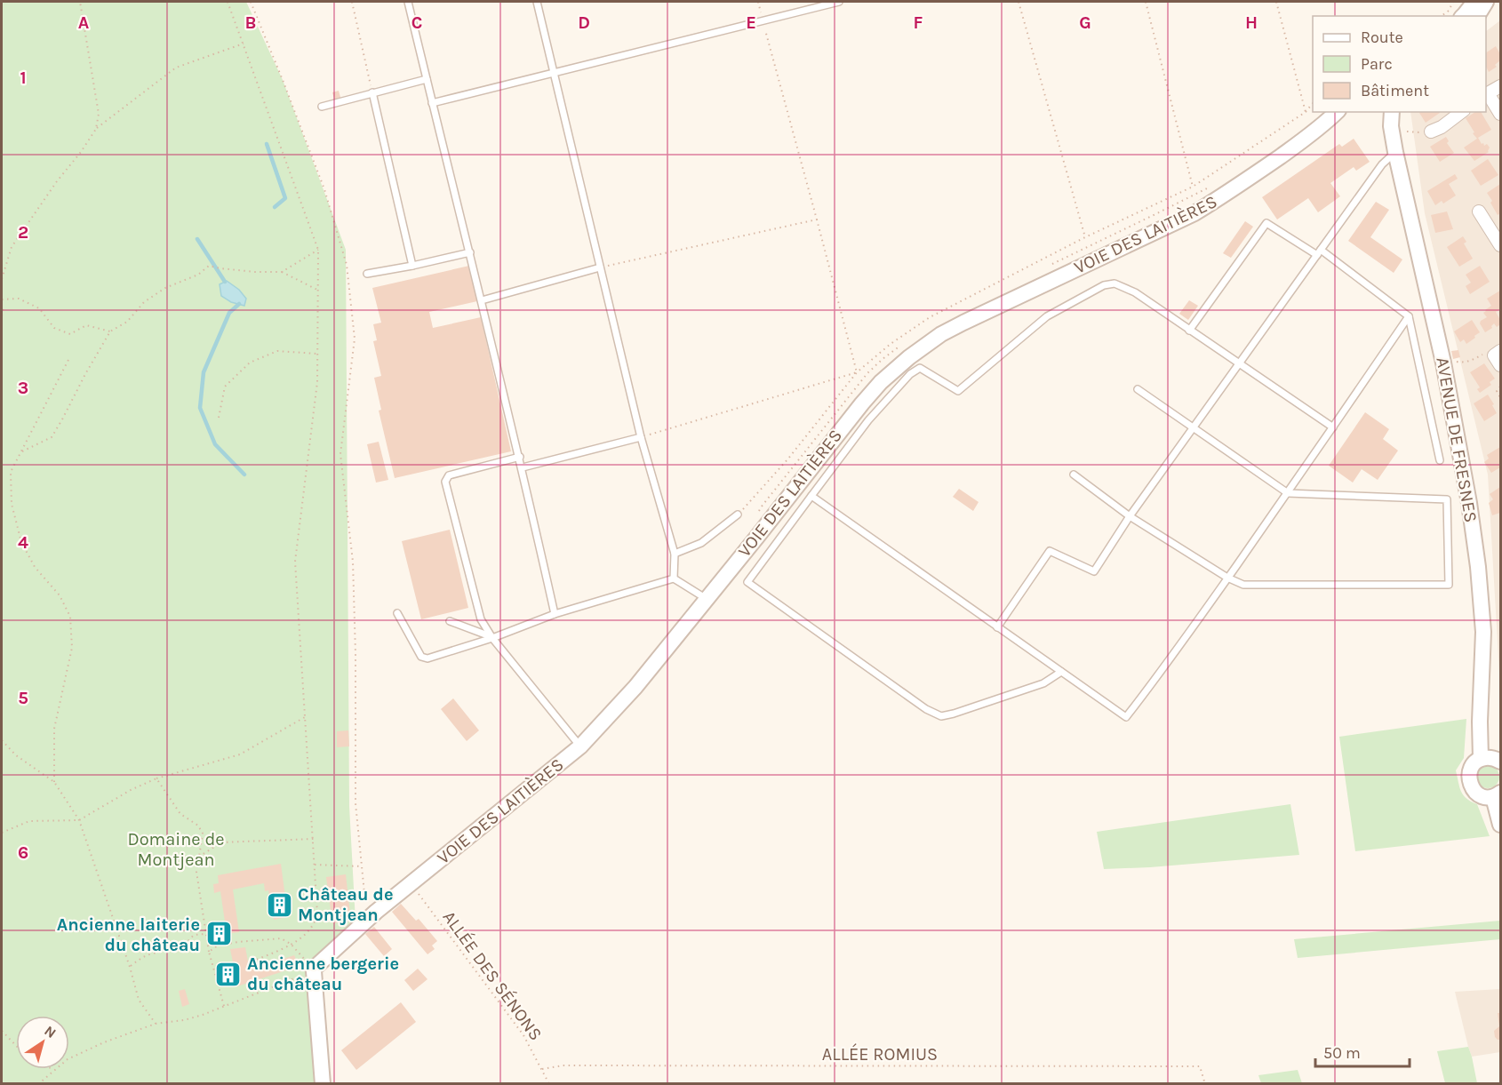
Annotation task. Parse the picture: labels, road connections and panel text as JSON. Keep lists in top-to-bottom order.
{
  "streets": {
    "street": ["VOIE DES LAITIÈRES", "AVENUE DE FRESNES"],
    "path": ["ALLÉE DES SÉNONS", "ALLÉE ROMIUS"]
  },
  "crossings": [
    ["VOIE DES LAITIÈRES", "ALLÉE DES SÉNONS"],
    ["ALLÉE DES SÉNONS", "ALLÉE ROMIUS"]
  ],
  "parks": ["Domaine de Montjean"],
  "places": {
    "building": ["Château de Montjean", "Ancienne laiterie du château", "Ancienne bergerie du château"]
  },
  "legend": ["Route", "Parc", "Bâtiment"],
  "scale_bar": "50 m",
  "north": "top right",
  "grid": {
    "columns": [
      "A",
      "B",
      "C",
      "D",
      "E",
      "F",
      "G",
      "H"
    ],
    "rows": [
      "1",
      "2",
      "3",
      "4",
      "5",
      "6"
    ]
  }
}
